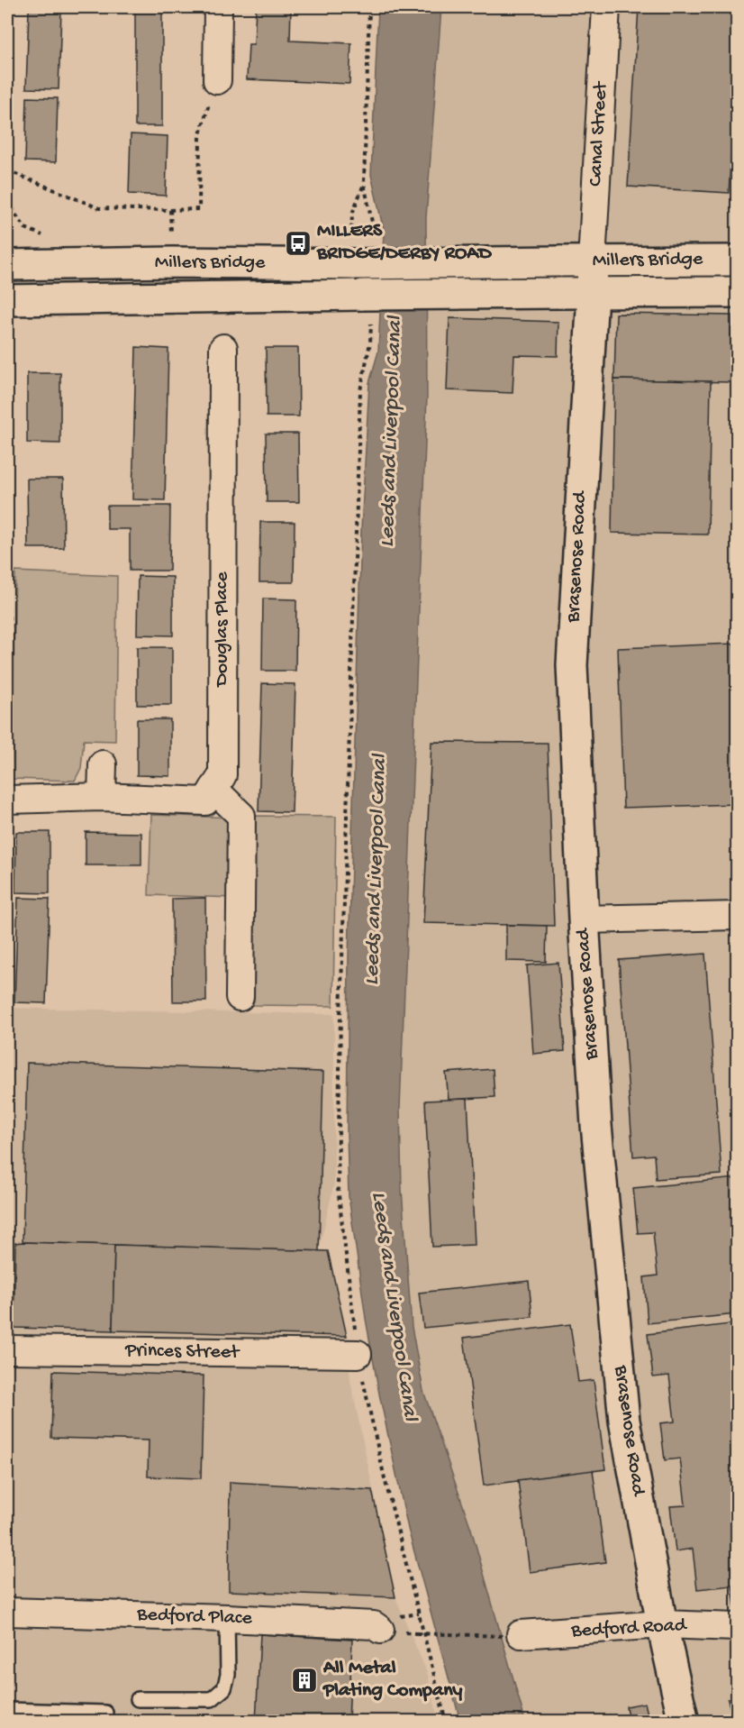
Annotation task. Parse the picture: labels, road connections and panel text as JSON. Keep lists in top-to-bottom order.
{
  "streets": {
    "main road": ["Millers Bridge", "Brasenose Road"],
    "street": [
      "Canal Street",
      "Douglas Place",
      "Princes Street",
      "Bedford Place",
      "Bedford Road"
    ]
  },
  "crossings": [
    ["Canal Street", "Millers Bridge"],
    ["Canal Street", "Brasenose Road"],
    ["Millers Bridge", "Brasenose Road"],
    ["Brasenose Road", "Bedford Road"]
  ],
  "water": ["Leeds and Liverpool Canal"],
  "places": {
    "bus stop": ["MILLERS BRIDGE/DERBY ROAD"],
    "building": ["All Metal Plating Company"]
  }
}
